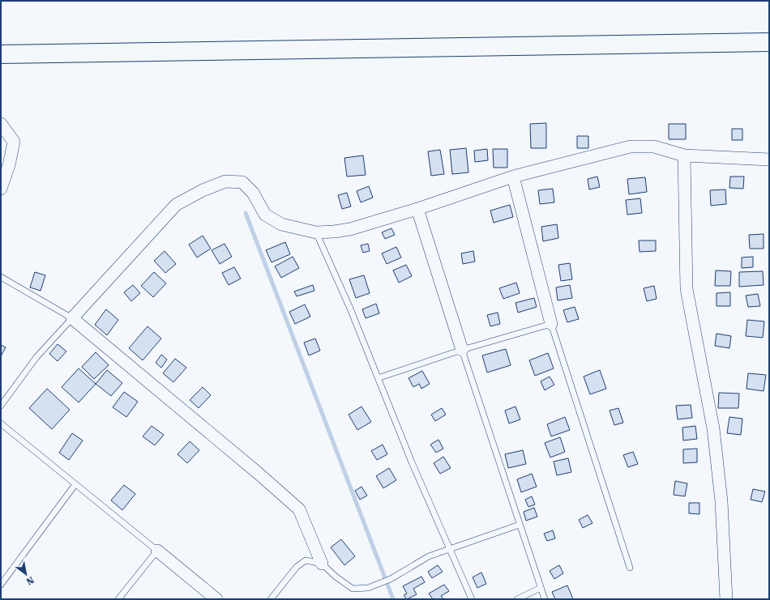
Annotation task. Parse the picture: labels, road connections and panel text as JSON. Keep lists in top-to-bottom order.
{
  "north": "bottom right"
}
